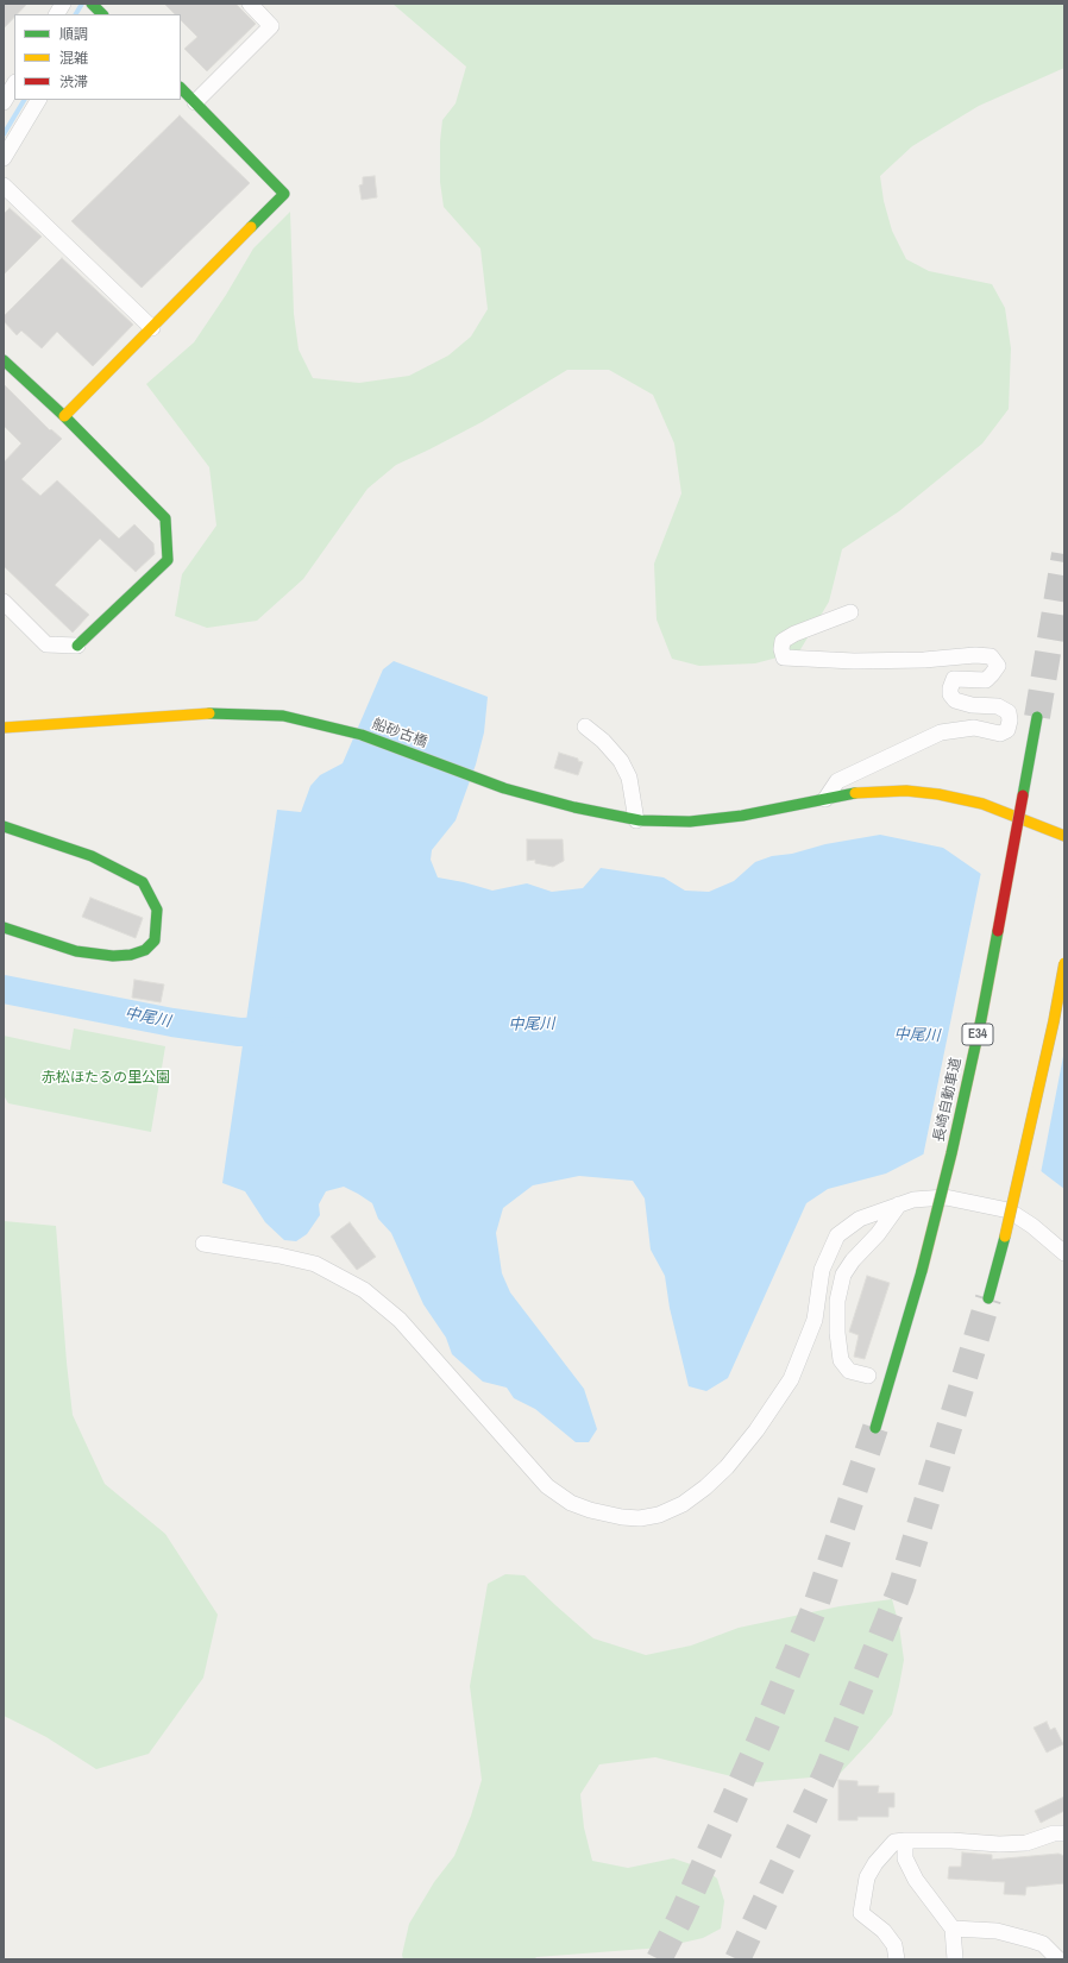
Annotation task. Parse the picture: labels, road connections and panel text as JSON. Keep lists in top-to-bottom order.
{
  "streets": {
    "main road": ["船砂古橋", "E34", "長崎自動車道"]
  },
  "water": ["中尾川"],
  "parks": ["赤松ほたるの里公園"],
  "legend": ["順調", "混雑", "渋滞"]
}
